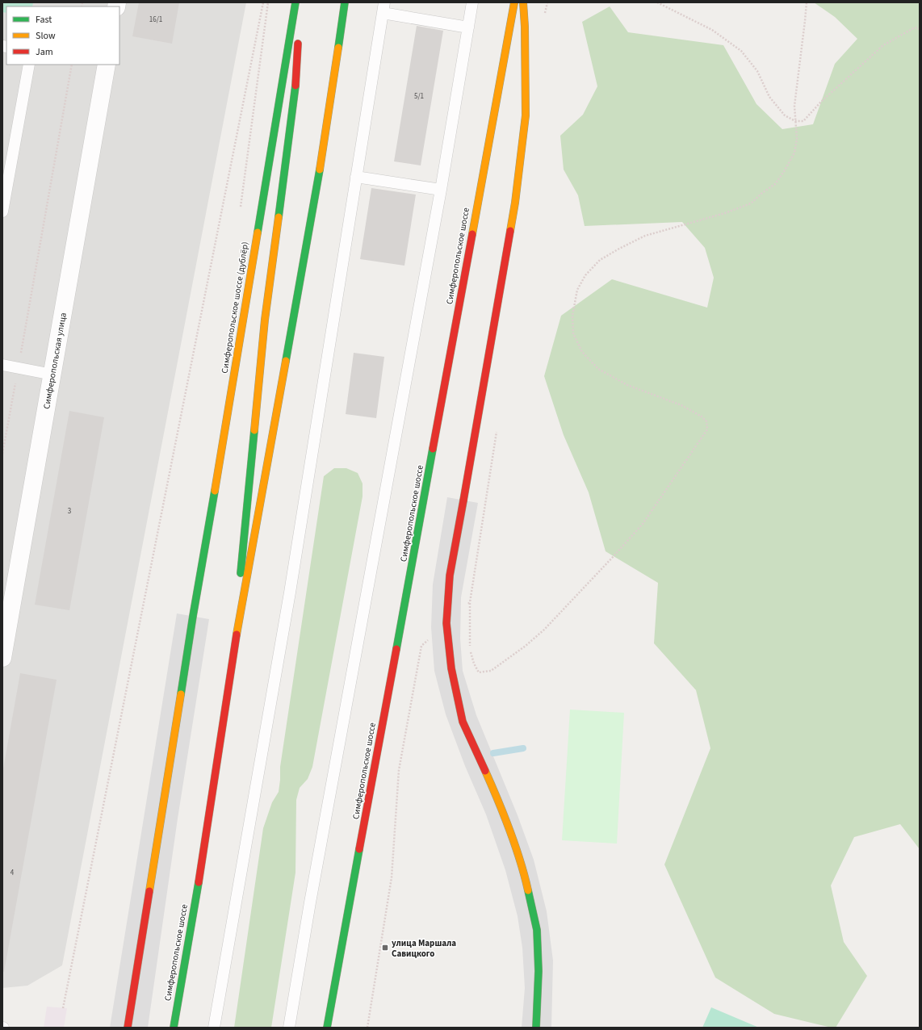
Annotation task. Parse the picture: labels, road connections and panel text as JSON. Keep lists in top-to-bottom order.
{
  "streets": {
    "main road": ["Симферопольское шоссе", "Симферопольское шоссе (дублёр)"],
    "street": ["Симферопольская улица"]
  },
  "places": {
    "transit": ["улица Маршала Савицкого"]
  },
  "house_numbers": [
    "16/1",
    "5/1",
    "3",
    "4"
  ],
  "legend": ["Fast", "Slow", "Jam"]
}
